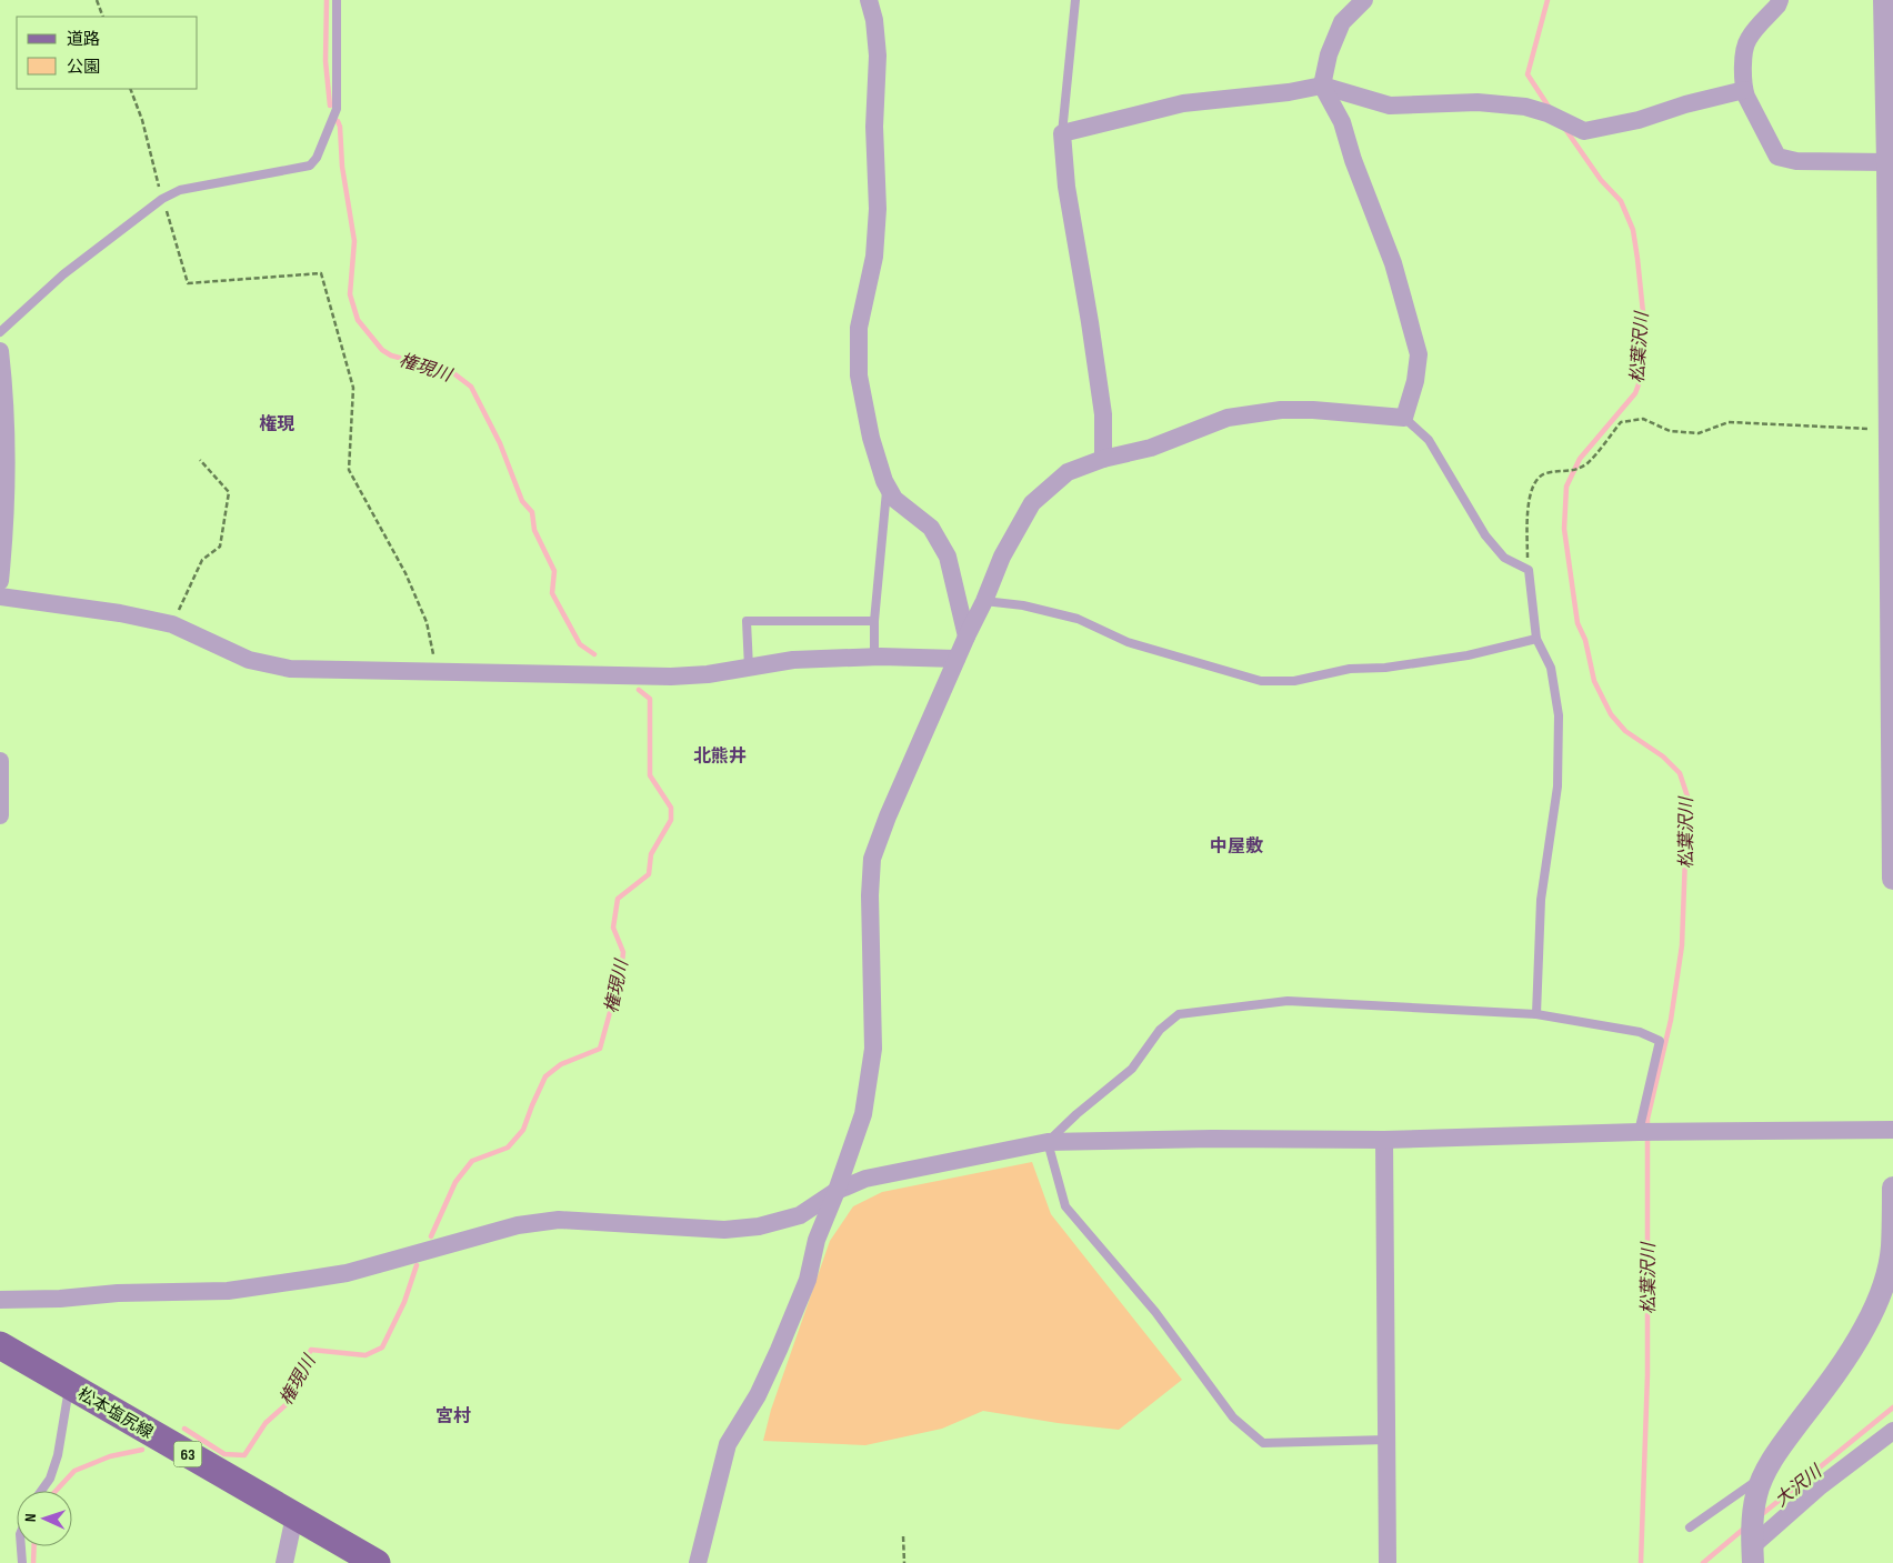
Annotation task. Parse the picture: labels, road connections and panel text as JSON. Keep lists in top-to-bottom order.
{
  "streets": {
    "main road": ["松本塩尻線", "63"]
  },
  "districts": [
    "権現",
    "北熊井",
    "中屋敷",
    "宮村"
  ],
  "water": ["松葉沢川", "権現川", "大沢川"],
  "legend": ["道路", "公園"],
  "north": "left"
}
